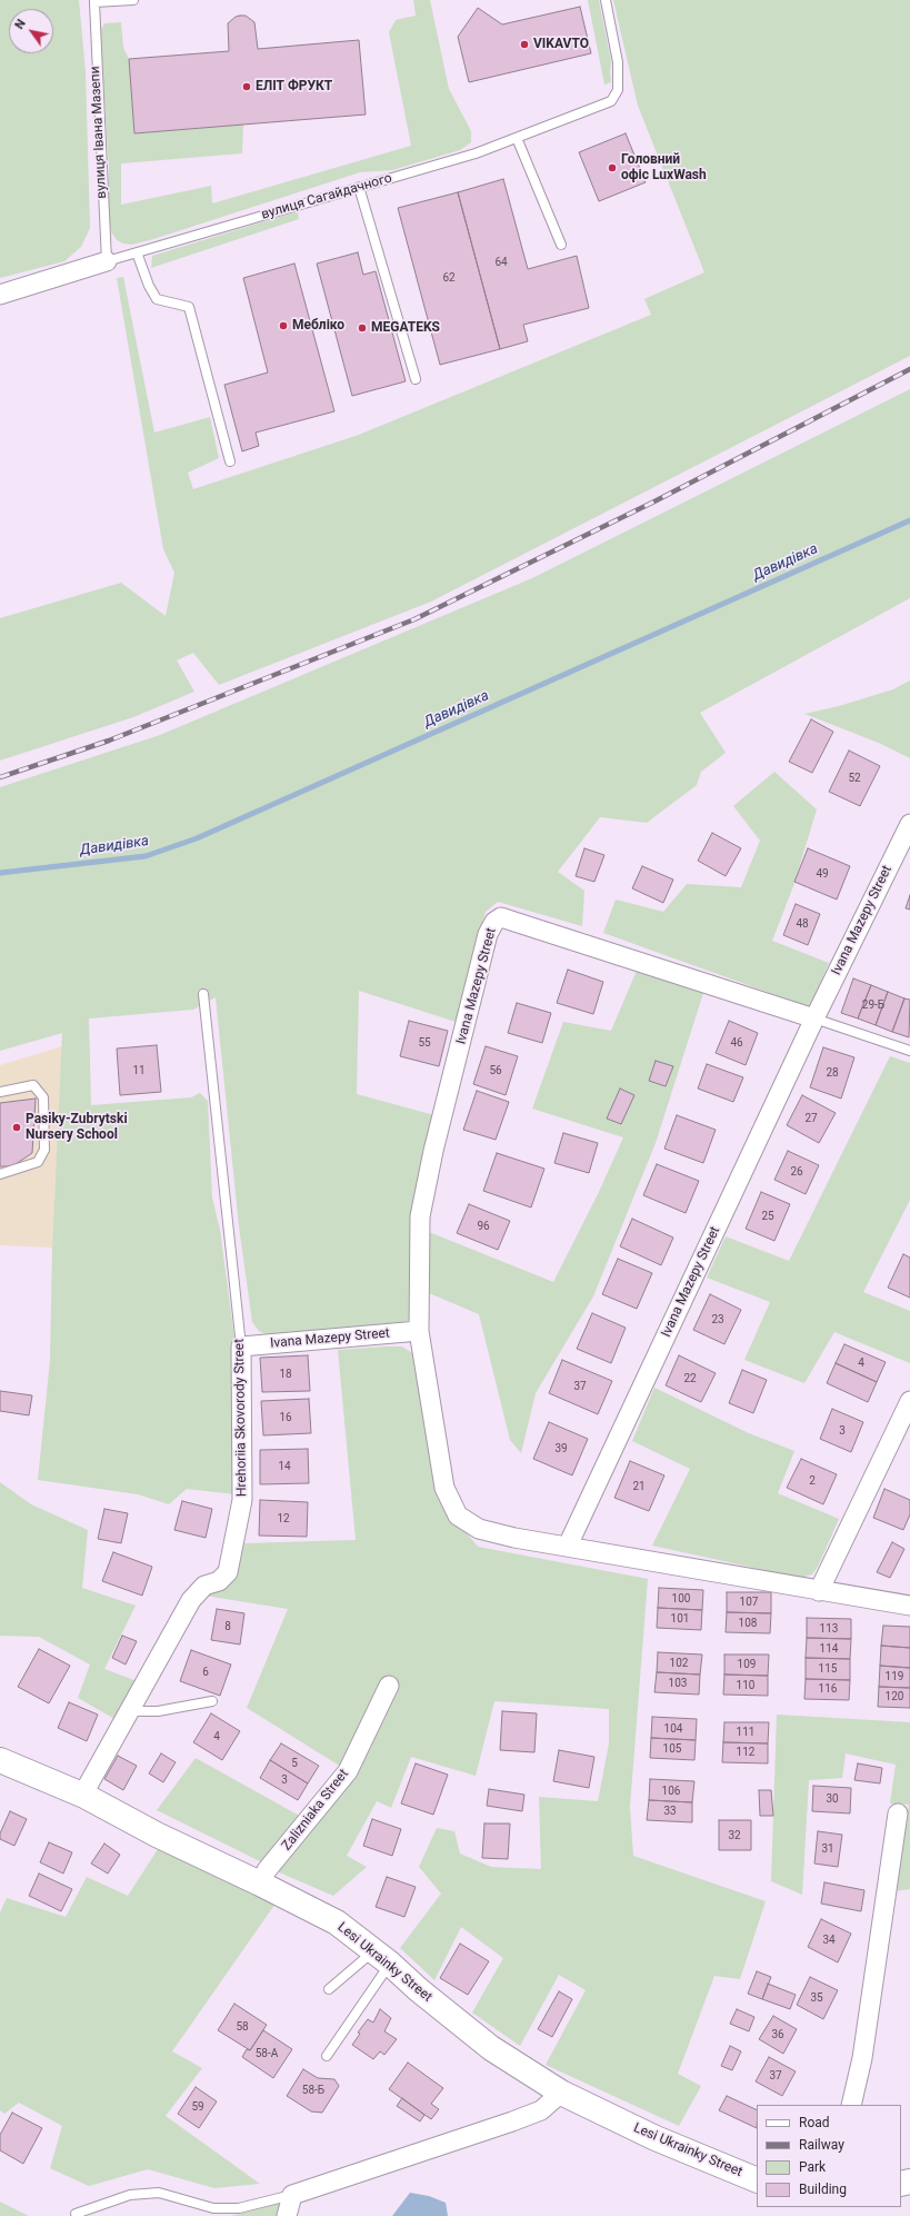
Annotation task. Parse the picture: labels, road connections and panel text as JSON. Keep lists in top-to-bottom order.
{
  "streets": {
    "main road": ["Lesi Ukrainky Street"],
    "street": [
      "вулиця Сагайдачного",
      "Ivana Mazepy Street",
      "Hrehoriia Skovorody Street",
      "Zalizniaka Street"
    ],
    "lane": ["вулиця Івана Мазепи"]
  },
  "crossings": [
    ["вулиця Івана Мазепи", "вулиця Сагайдачного"],
    ["Ivana Mazepy Street", "Hrehoriia Skovorody Street"],
    ["Hrehoriia Skovorody Street", "Lesi Ukrainky Street"],
    ["Zalizniaka Street", "Lesi Ukrainky Street"]
  ],
  "water": ["Давидівка"],
  "places": [
    "VIKAVTO",
    "ЕЛІТ ФРУКТ",
    "Головний офіс LuxWash",
    "Мебліко",
    "MEGATEKS",
    "Pasiky-Zubrytski Nursery School"
  ],
  "house_numbers": [
    "64",
    "62",
    "52",
    "49",
    "48",
    "29-Б",
    "55",
    "46",
    "11",
    "56",
    "28",
    "27",
    "26",
    "25",
    "96",
    "23",
    "4",
    "18",
    "22",
    "37",
    "16",
    "3",
    "39",
    "14",
    "2",
    "21",
    "12",
    "100",
    "107",
    "101",
    "108",
    "8",
    "113",
    "114",
    "102",
    "109",
    "115",
    "6",
    "119",
    "103",
    "110",
    "116",
    "120",
    "104",
    "111",
    "4",
    "105",
    "112",
    "5",
    "3",
    "106",
    "30",
    "33",
    "32",
    "31",
    "34",
    "35",
    "58",
    "36",
    "58-А",
    "37",
    "58-Б",
    "59"
  ],
  "legend": [
    "Road",
    "Railway",
    "Park",
    "Building"
  ],
  "north": "top left"
}
